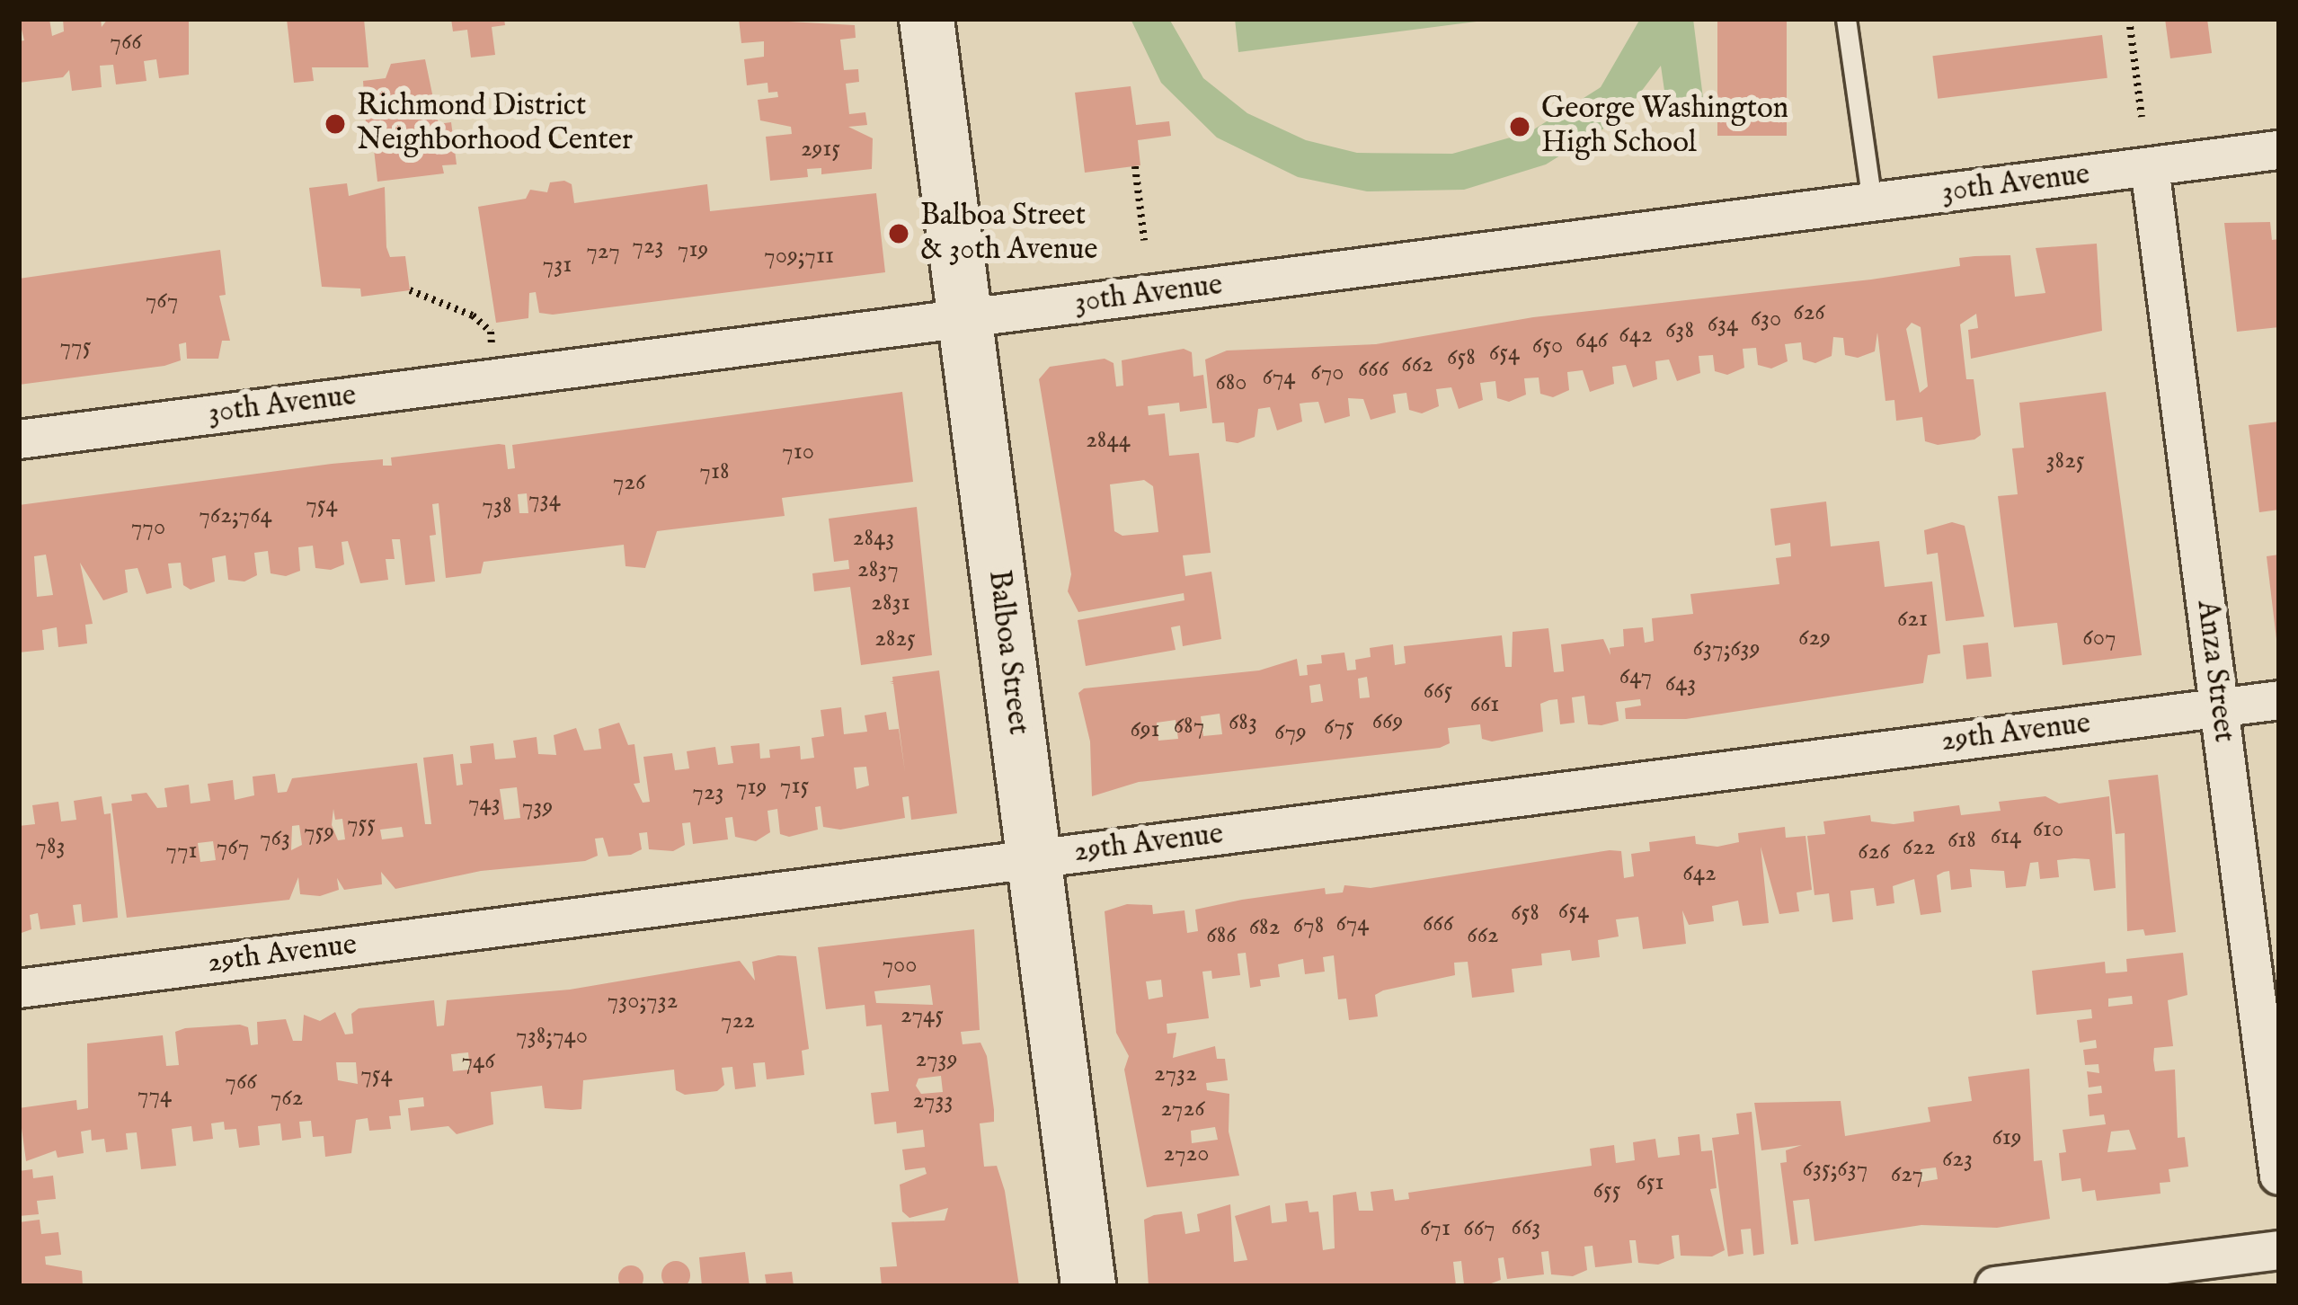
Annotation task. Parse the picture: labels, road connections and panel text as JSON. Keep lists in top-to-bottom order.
{
  "streets": {
    "street": [
      "30th Avenue",
      "Balboa Street",
      "Anza Street",
      "29th Avenue"
    ]
  },
  "crossings": [
    ["30th Avenue", "Balboa Street"],
    ["30th Avenue", "Anza Street"],
    ["Balboa Street", "29th Avenue"],
    ["Anza Street", "29th Avenue"]
  ],
  "places": ["Richmond District Neighborhood Center", "George Washington High School", "Balboa Street & 30th Avenue"],
  "house_numbers": [
    "766",
    "2915",
    "723",
    "719",
    "727",
    "709;711",
    "731",
    "767",
    "626",
    "630",
    "634",
    "638",
    "642",
    "646",
    "650",
    "775",
    "654",
    "658",
    "662",
    "666",
    "670",
    "674",
    "680",
    "2844",
    "710",
    "3825",
    "718",
    "726",
    "734",
    "754",
    "738",
    "762;764",
    "770",
    "2843",
    "2837",
    "2831",
    "621",
    "629",
    "607",
    "2825",
    "637;639",
    "647",
    "643",
    "665",
    "661",
    "669",
    "683",
    "687",
    "675",
    "691",
    "679",
    "715",
    "719",
    "723",
    "743",
    "739",
    "755",
    "610",
    "759",
    "614",
    "763",
    "618",
    "783",
    "767",
    "622",
    "771",
    "626",
    "642",
    "654",
    "658",
    "674",
    "666",
    "678",
    "682",
    "686",
    "662",
    "700",
    "730;732",
    "2745",
    "722",
    "738;740",
    "2739",
    "746",
    "2732",
    "754",
    "766",
    "774",
    "762",
    "2733",
    "2726",
    "619",
    "2720",
    "623",
    "635;637",
    "627",
    "651",
    "655",
    "663",
    "671",
    "667"
  ]
}
